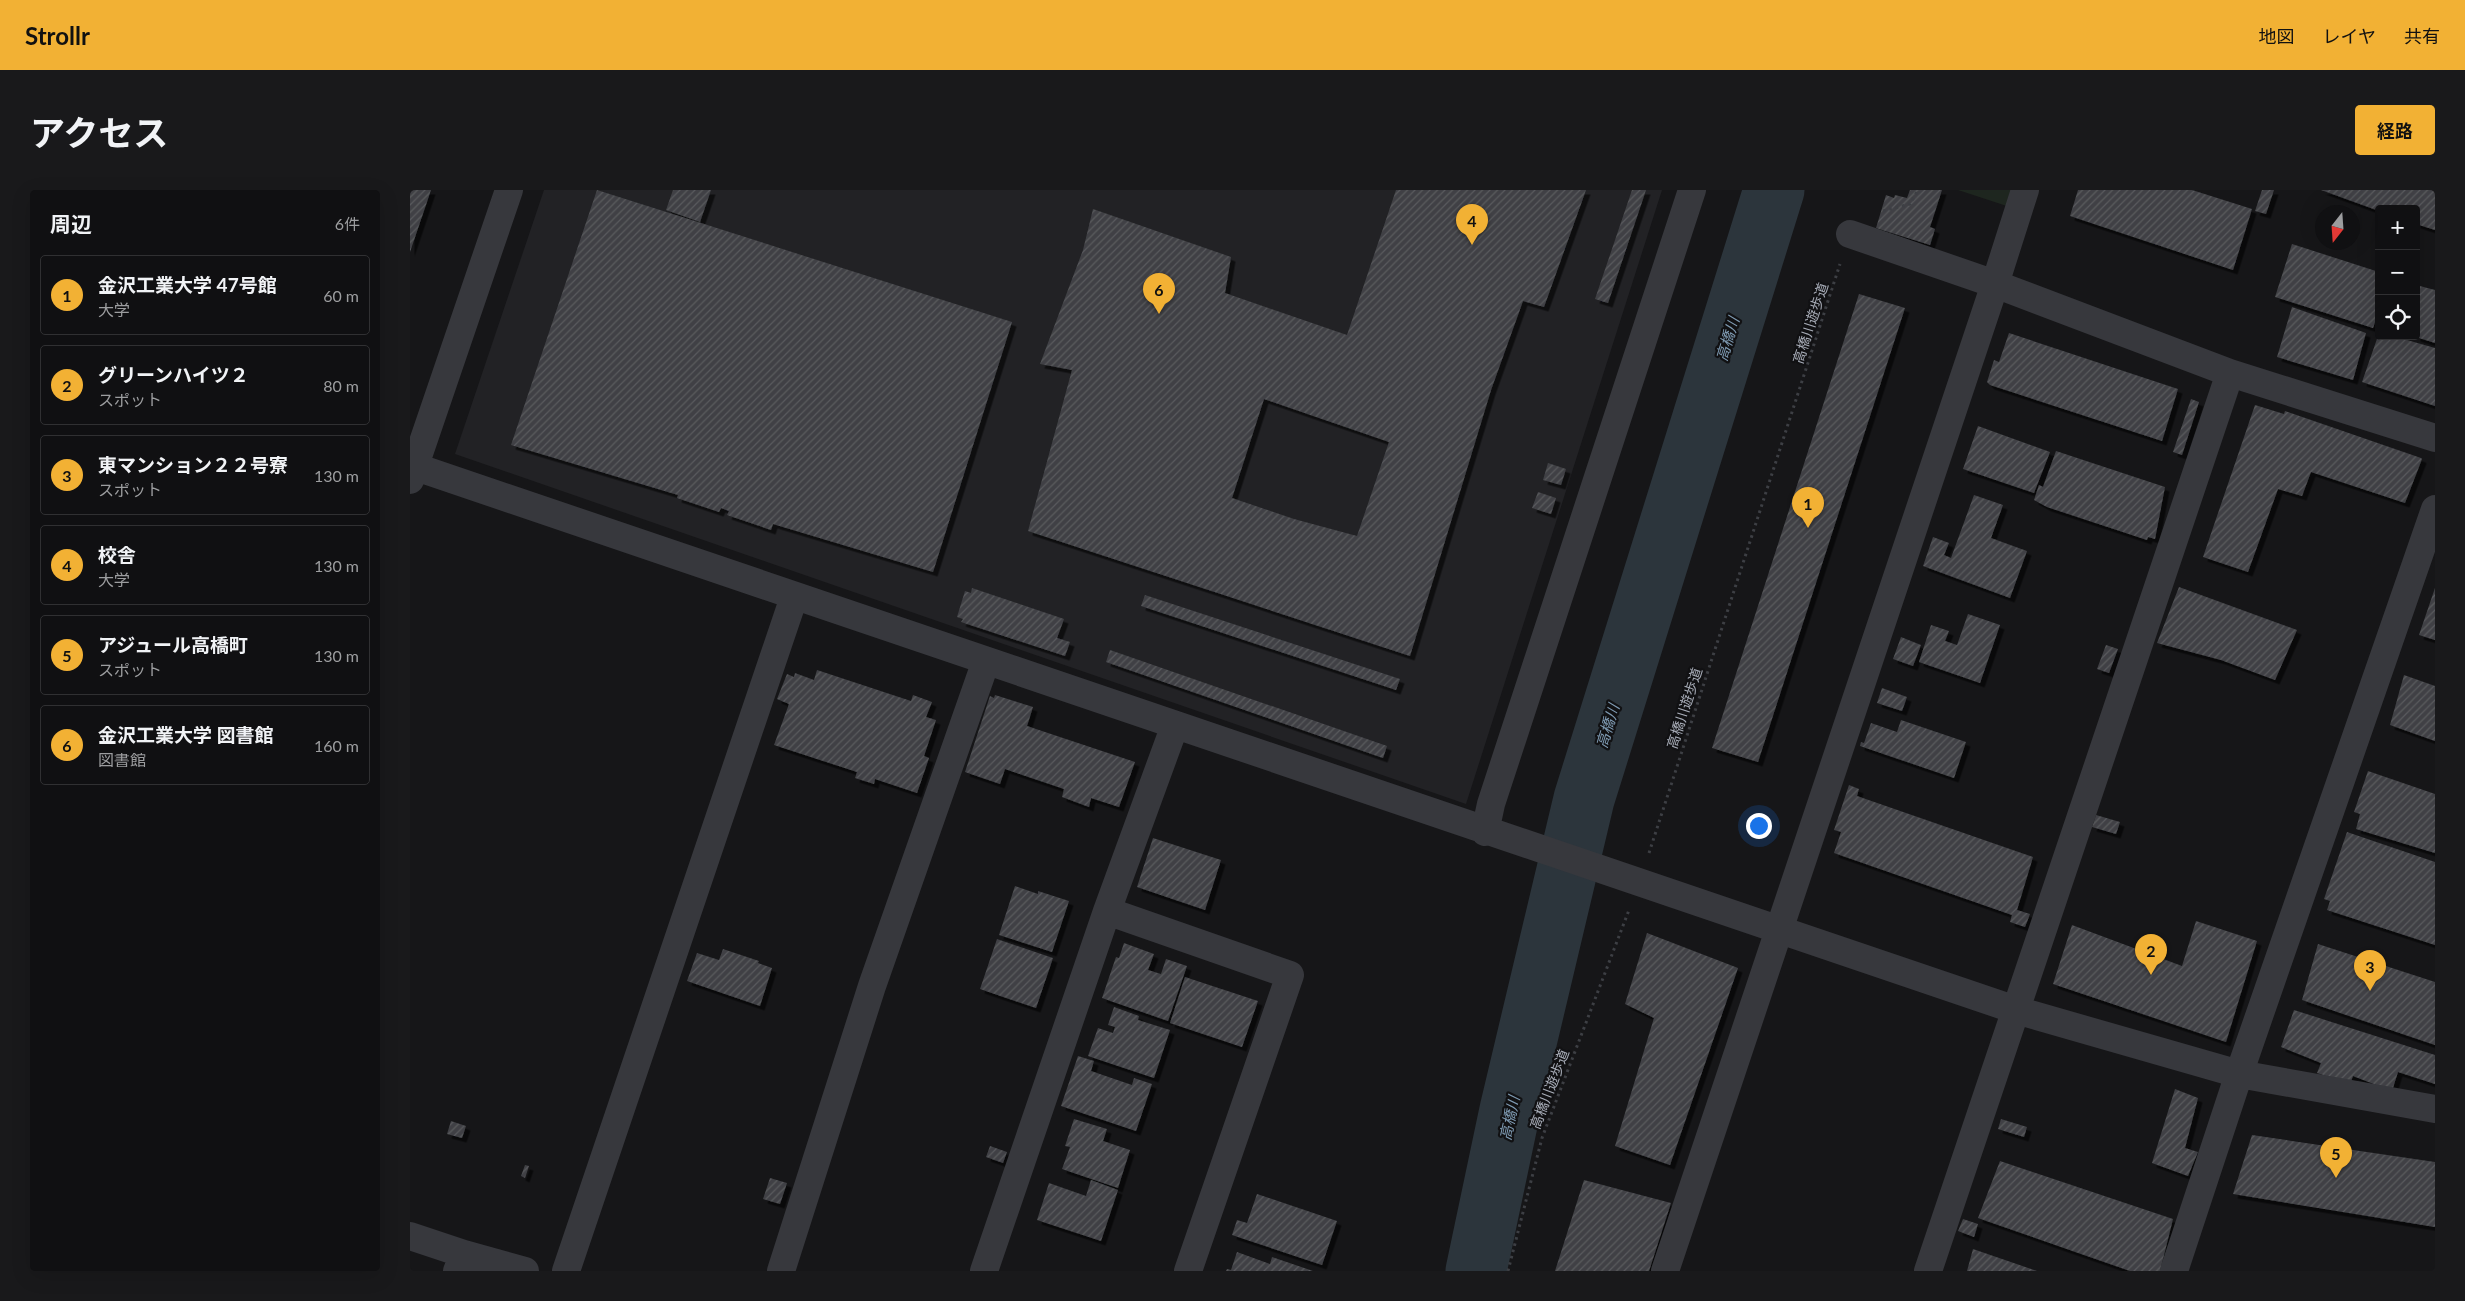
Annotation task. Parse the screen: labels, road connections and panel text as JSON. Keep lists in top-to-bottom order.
{
  "streets": {
    "path": ["高橋川遊歩道"]
  },
  "water": ["高橋川"],
  "north": "bottom",
  "page": {
    "header": "Strollr",
    "nav": ["地図", "レイヤ", "共有"],
    "title": "アクセス",
    "buttons": "経路",
    "heading": ["周辺", "6件"],
    "pins": [
      "4",
      "6",
      "1",
      "2",
      "3",
      "5"
    ],
    "map_buttons": ["+", "−"],
    "list": [
      {
        "mark": "1",
        "name": "金沢工業大学 47号館",
        "note": "大学",
        "value": "60 m"
      },
      {
        "mark": "2",
        "name": "グリーンハイツ２",
        "note": "スポット",
        "value": "80 m"
      },
      {
        "mark": "3",
        "name": "東マンション２２号寮",
        "note": "スポット",
        "value": "130 m"
      },
      {
        "mark": "4",
        "name": "校舎",
        "note": "大学",
        "value": "130 m"
      },
      {
        "mark": "5",
        "name": "アジュール高橋町",
        "note": "スポット",
        "value": "130 m"
      },
      {
        "mark": "6",
        "name": "金沢工業大学 図書館",
        "note": "図書館",
        "value": "160 m"
      }
    ]
  }
}
